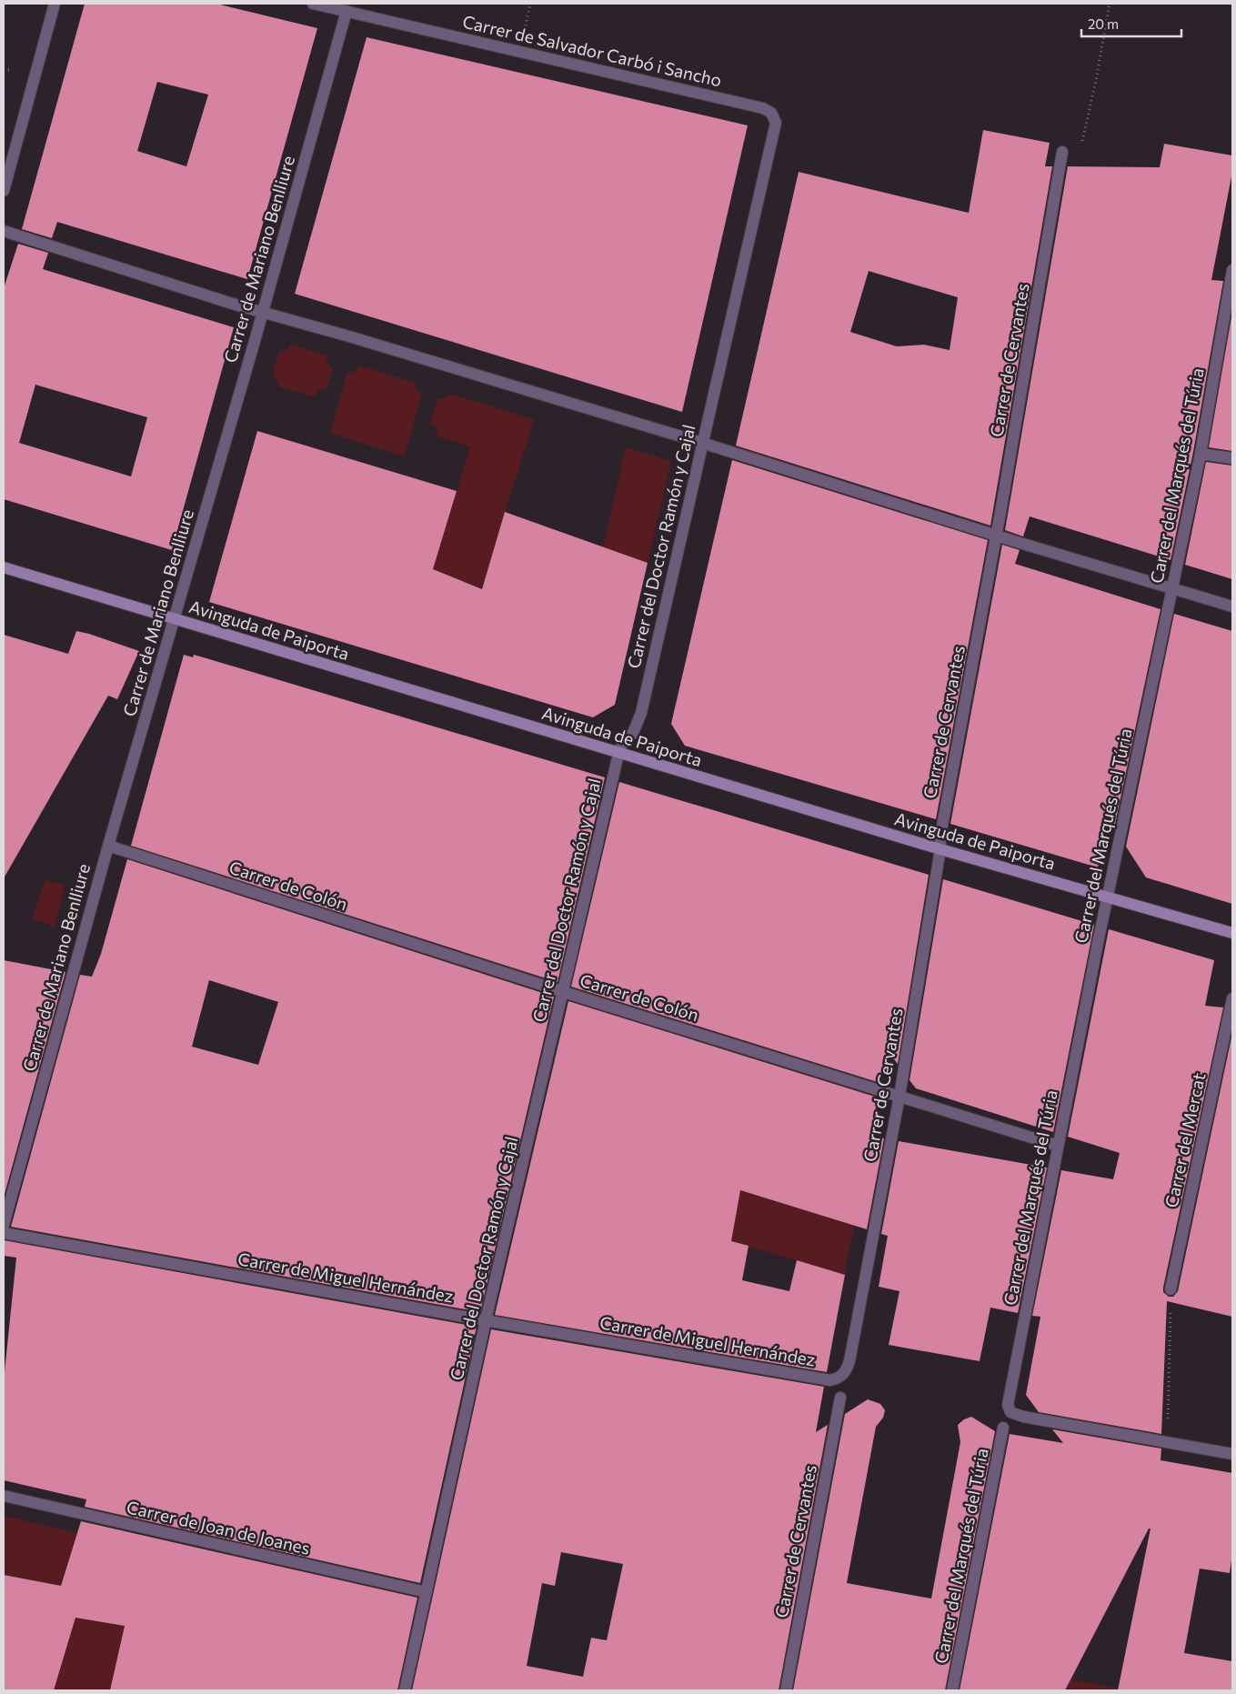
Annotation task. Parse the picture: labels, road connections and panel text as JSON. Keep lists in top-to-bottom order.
{
  "streets": {
    "street": [
      "Carrer de Salvador Carbó i Sancho",
      "Carrer de Mariano Benlliure",
      "Carrer de Cervantes",
      "Carrer del Marqués del Túria",
      "Carrer del Doctor Ramón y Cajal",
      "Avinguda de Paiporta",
      "Carrer de Colón",
      "Carrer del Mercat",
      "Carrer de Miguel Hernández",
      "Carrer de Joan de Joanes"
    ]
  },
  "crossings": [
    ["Carrer de Salvador Carbó i Sancho", "Carrer de Mariano Benlliure"],
    ["Carrer de Salvador Carbó i Sancho", "Carrer del Doctor Ramón y Cajal"],
    ["Carrer de Mariano Benlliure", "Avinguda de Paiporta"],
    ["Carrer de Mariano Benlliure", "Carrer de Colón"],
    ["Carrer de Cervantes", "Avinguda de Paiporta"],
    ["Carrer de Cervantes", "Carrer de Colón"],
    ["Carrer de Cervantes", "Carrer de Miguel Hernández"],
    ["Carrer del Marqués del Túria", "Avinguda de Paiporta"],
    ["Carrer del Marqués del Túria", "Carrer de Colón"],
    ["Carrer del Doctor Ramón y Cajal", "Avinguda de Paiporta"],
    ["Carrer del Doctor Ramón y Cajal", "Carrer de Colón"],
    ["Carrer del Doctor Ramón y Cajal", "Carrer de Miguel Hernández"],
    ["Carrer del Doctor Ramón y Cajal", "Carrer de Joan de Joanes"]
  ],
  "scale_bar": "20 m"
}
